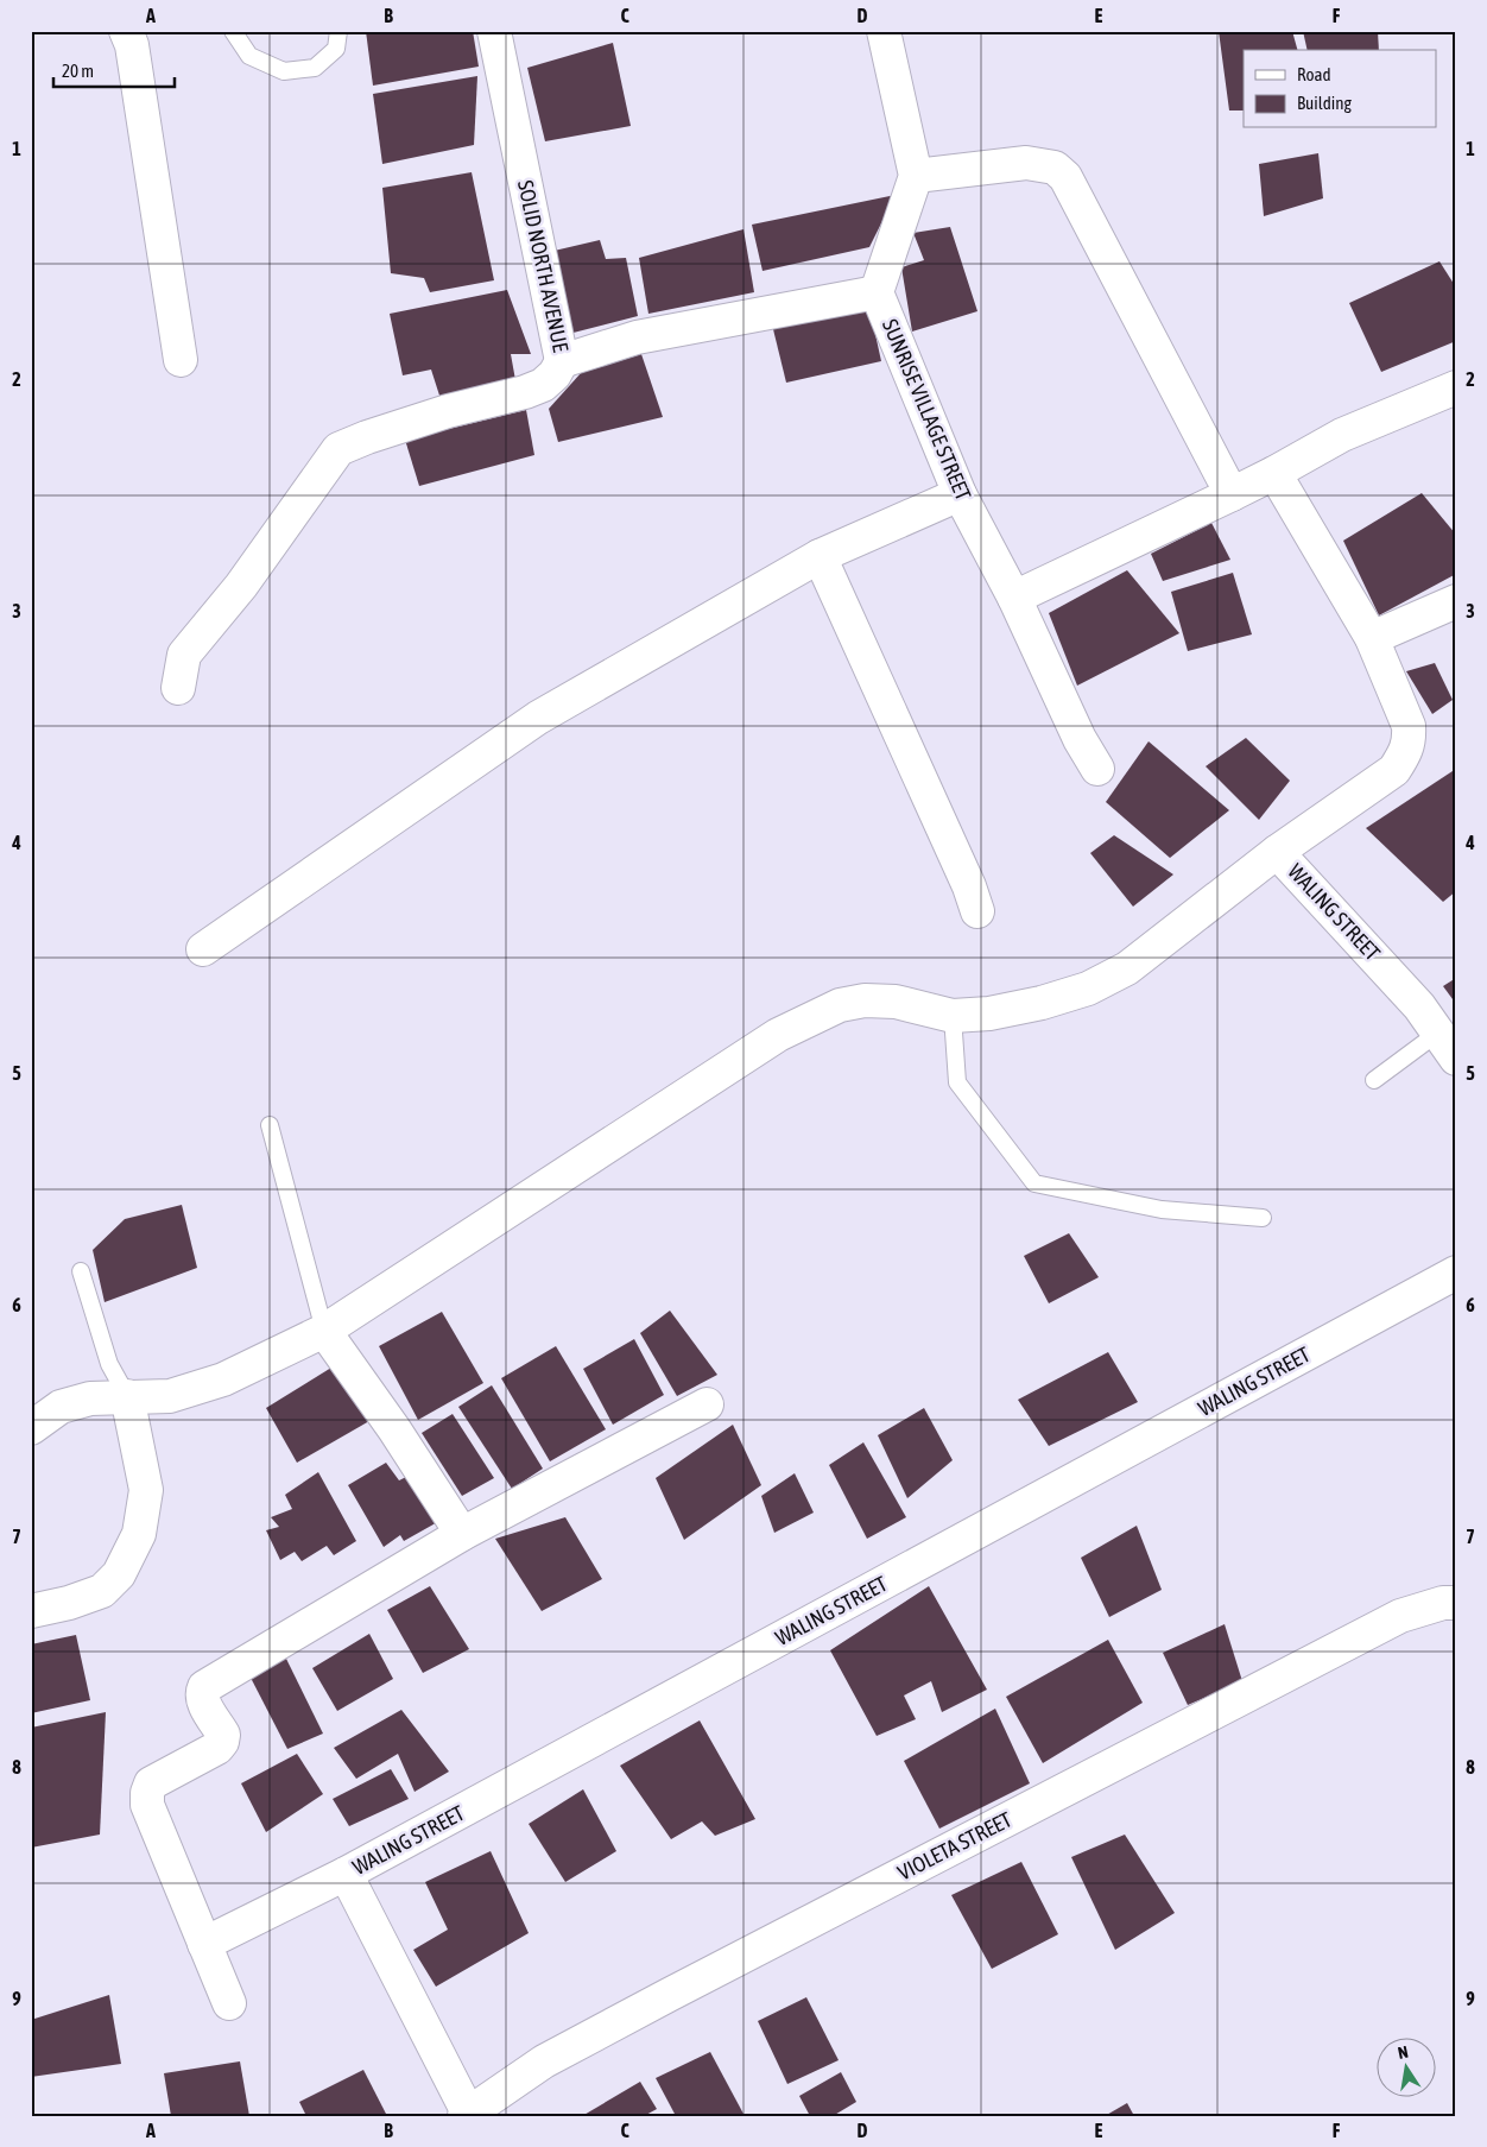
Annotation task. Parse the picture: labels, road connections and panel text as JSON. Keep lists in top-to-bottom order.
{
  "streets": {
    "street": [
      "SOLID NORTH AVENUE",
      "SUNRISE VILLAGE STREET",
      "WALING STREET",
      "VIOLETA STREET"
    ]
  },
  "crossings": [
    ["SOLID NORTH AVENUE", "SUNRISE VILLAGE STREET"]
  ],
  "legend": ["Road", "Building"],
  "scale_bar": "20 m",
  "north": "top",
  "grid": {
    "columns": [
      "A",
      "B",
      "C",
      "D",
      "E",
      "F"
    ],
    "rows": [
      "1",
      "2",
      "3",
      "4",
      "5",
      "6",
      "7",
      "8",
      "9"
    ]
  }
}
